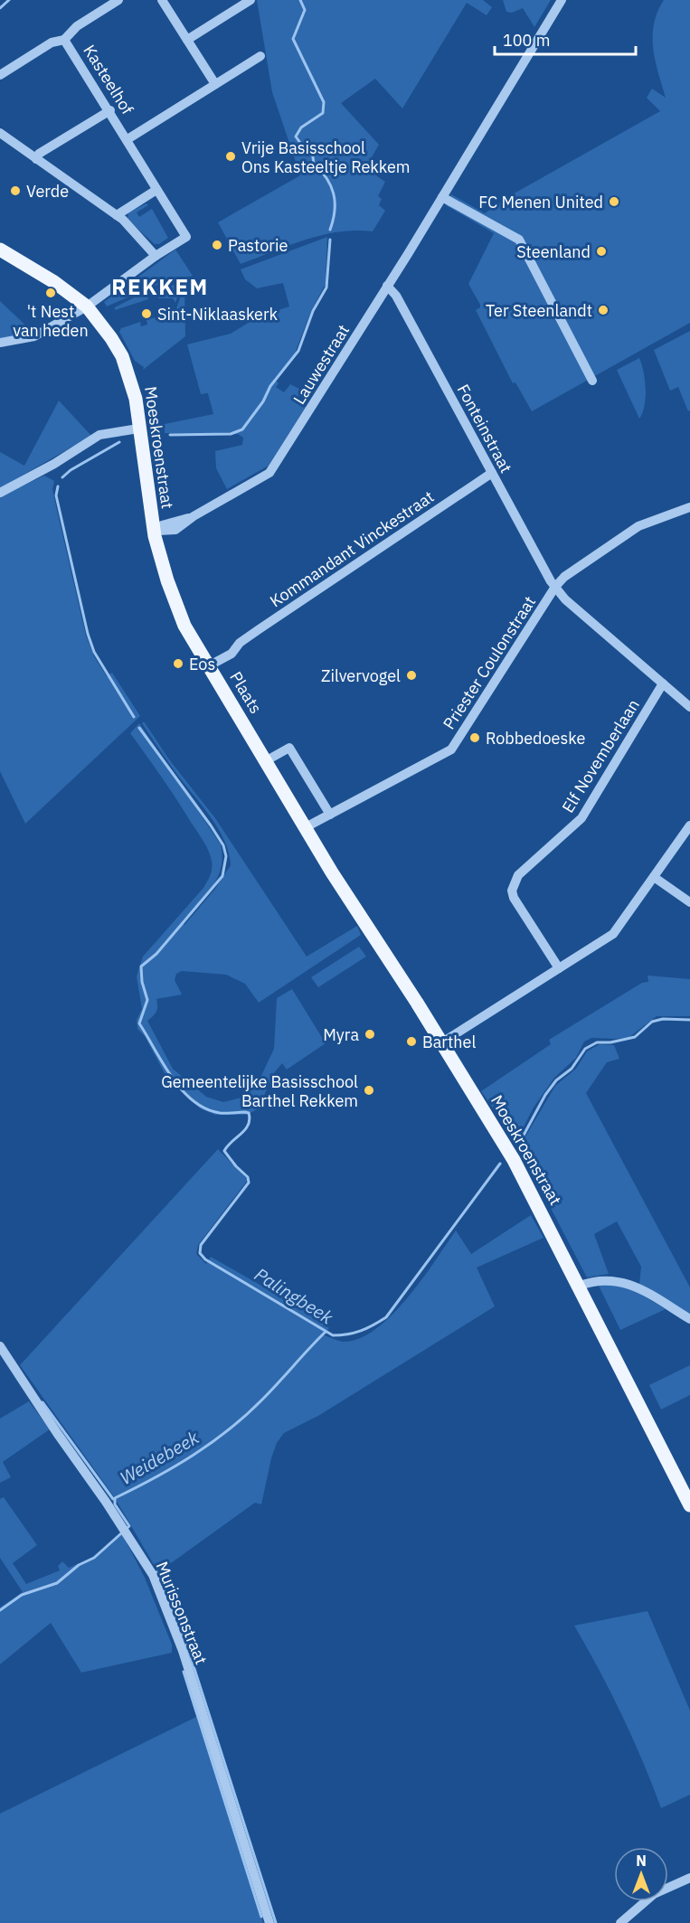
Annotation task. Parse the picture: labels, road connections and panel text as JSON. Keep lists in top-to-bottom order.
{
  "streets": {
    "main road": ["Moeskroenstraat", "Plaats"],
    "street": [
      "Kasteelhof",
      "Lauwestraat",
      "Fonteinstraat",
      "Kommandant Vinckestraat",
      "Priester Coulonstraat",
      "Elf Novemberlaan",
      "Murissonstraat"
    ]
  },
  "crossings": [
    ["Lauwestraat", "Fonteinstraat"],
    ["Lauwestraat", "Moeskroenstraat"],
    ["Fonteinstraat", "Kommandant Vinckestraat"],
    ["Fonteinstraat", "Priester Coulonstraat"],
    ["Moeskroenstraat", "Priester Coulonstraat"],
    ["Moeskroenstraat", "Plaats"],
    ["Kommandant Vinckestraat", "Plaats"],
    ["Priester Coulonstraat", "Plaats"]
  ],
  "districts": ["REKKEM"],
  "water": ["Palingbeek", "Weidebeek"],
  "places": [
    "Vrije Basisschool Ons Kasteeltje Rekkem",
    "Verde",
    "FC Menen United",
    "Pastorie",
    "Steenland",
    "'t Nest van heden",
    "Ter Steenlandt",
    "Sint-Niklaaskerk",
    "Eos",
    "Zilvervogel",
    "Robbedoeske",
    "Myra",
    "Barthel",
    "Gemeentelijke Basisschool Barthel Rekkem"
  ],
  "scale_bar": "100 m",
  "north": "top"
}
